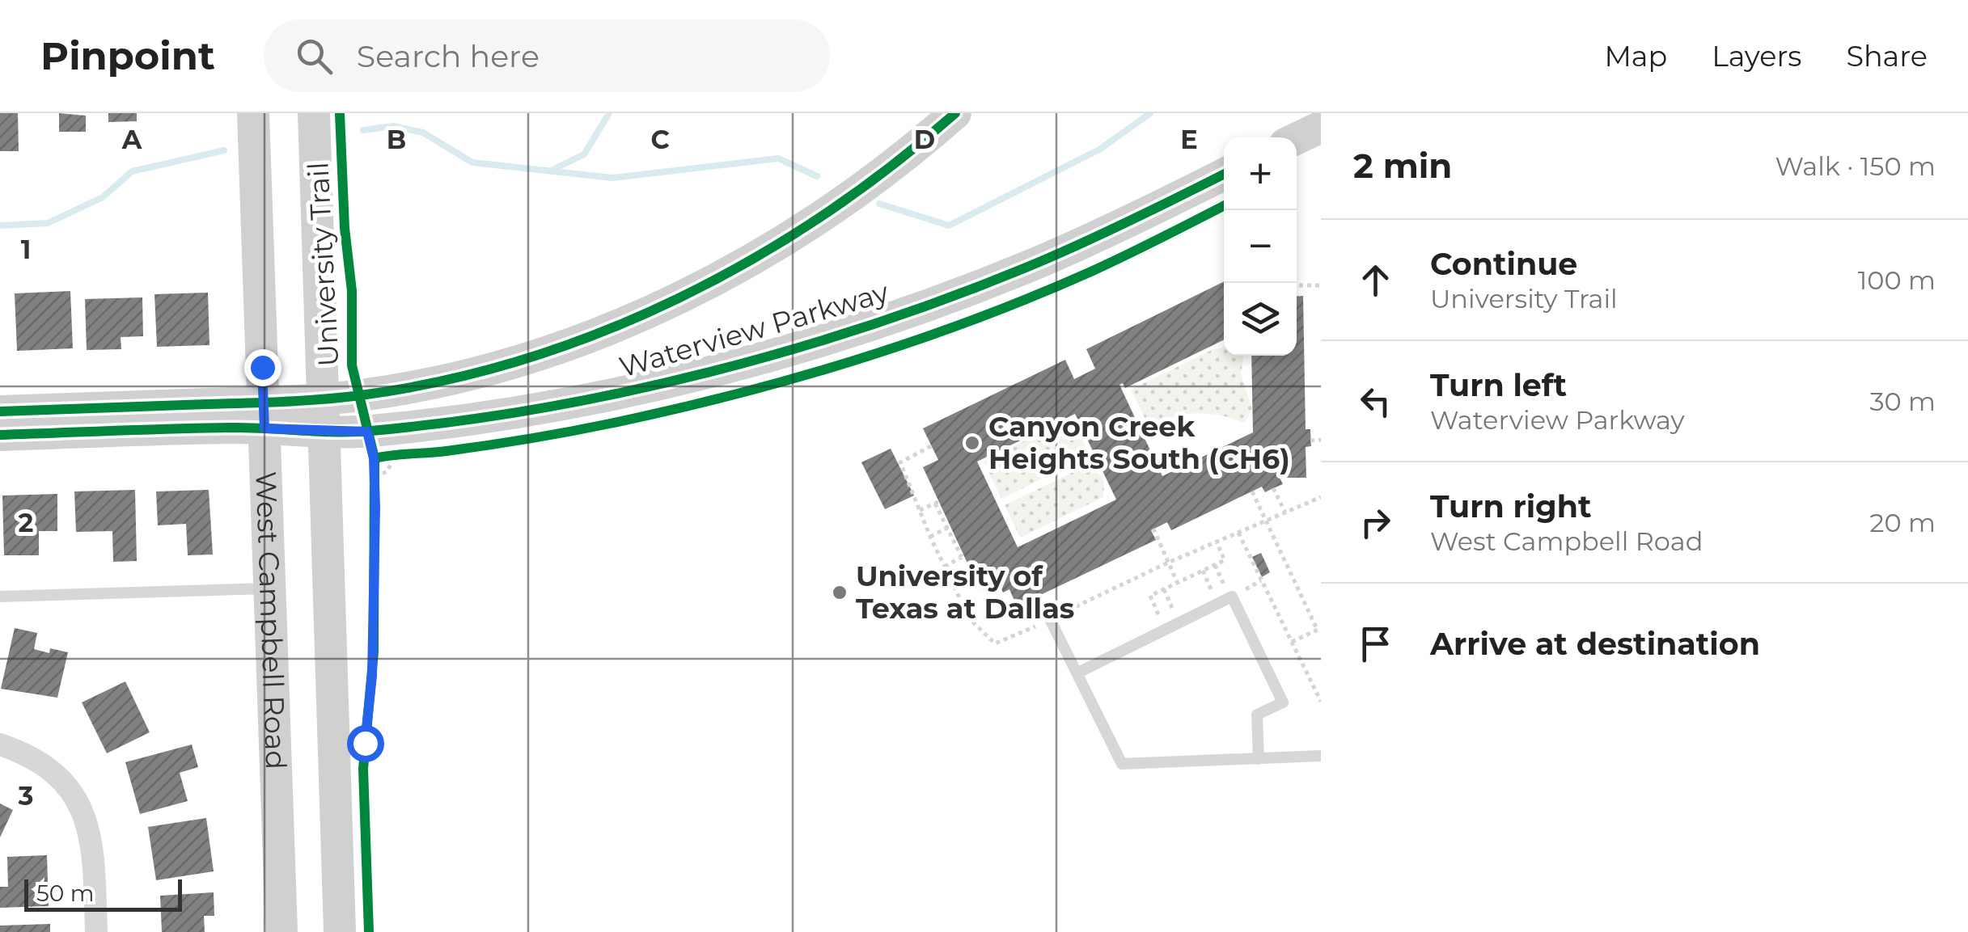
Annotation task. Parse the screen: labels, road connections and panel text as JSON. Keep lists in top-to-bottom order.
{
  "streets": {
    "main road": ["Waterview Parkway", "West Campbell Road"],
    "cycle path": ["University Trail"]
  },
  "crossings": [
    ["Waterview Parkway", "West Campbell Road"]
  ],
  "places": ["Canyon Creek Heights South (CH6)", "University of Texas at Dallas"],
  "scale_bar": "50 m",
  "page": {
    "header": "Pinpoint",
    "search": "Search here",
    "nav": ["Map", "Layers", "Share"],
    "heading": ["2 min", "Walk · 150 m"],
    "map_buttons": ["+", "−"],
    "list": [
      ["Continue", "University Trail", "100 m"],
      ["Turn left", "Waterview Parkway", "30 m"],
      ["Turn right", "West Campbell Road", "20 m"],
      "Arrive at destination"
    ],
    "scale": "50 m"
  },
  "grid": {
    "columns": [
      "A",
      "B",
      "C",
      "D",
      "E"
    ],
    "rows": ["1", "2", "3"]
  }
}
